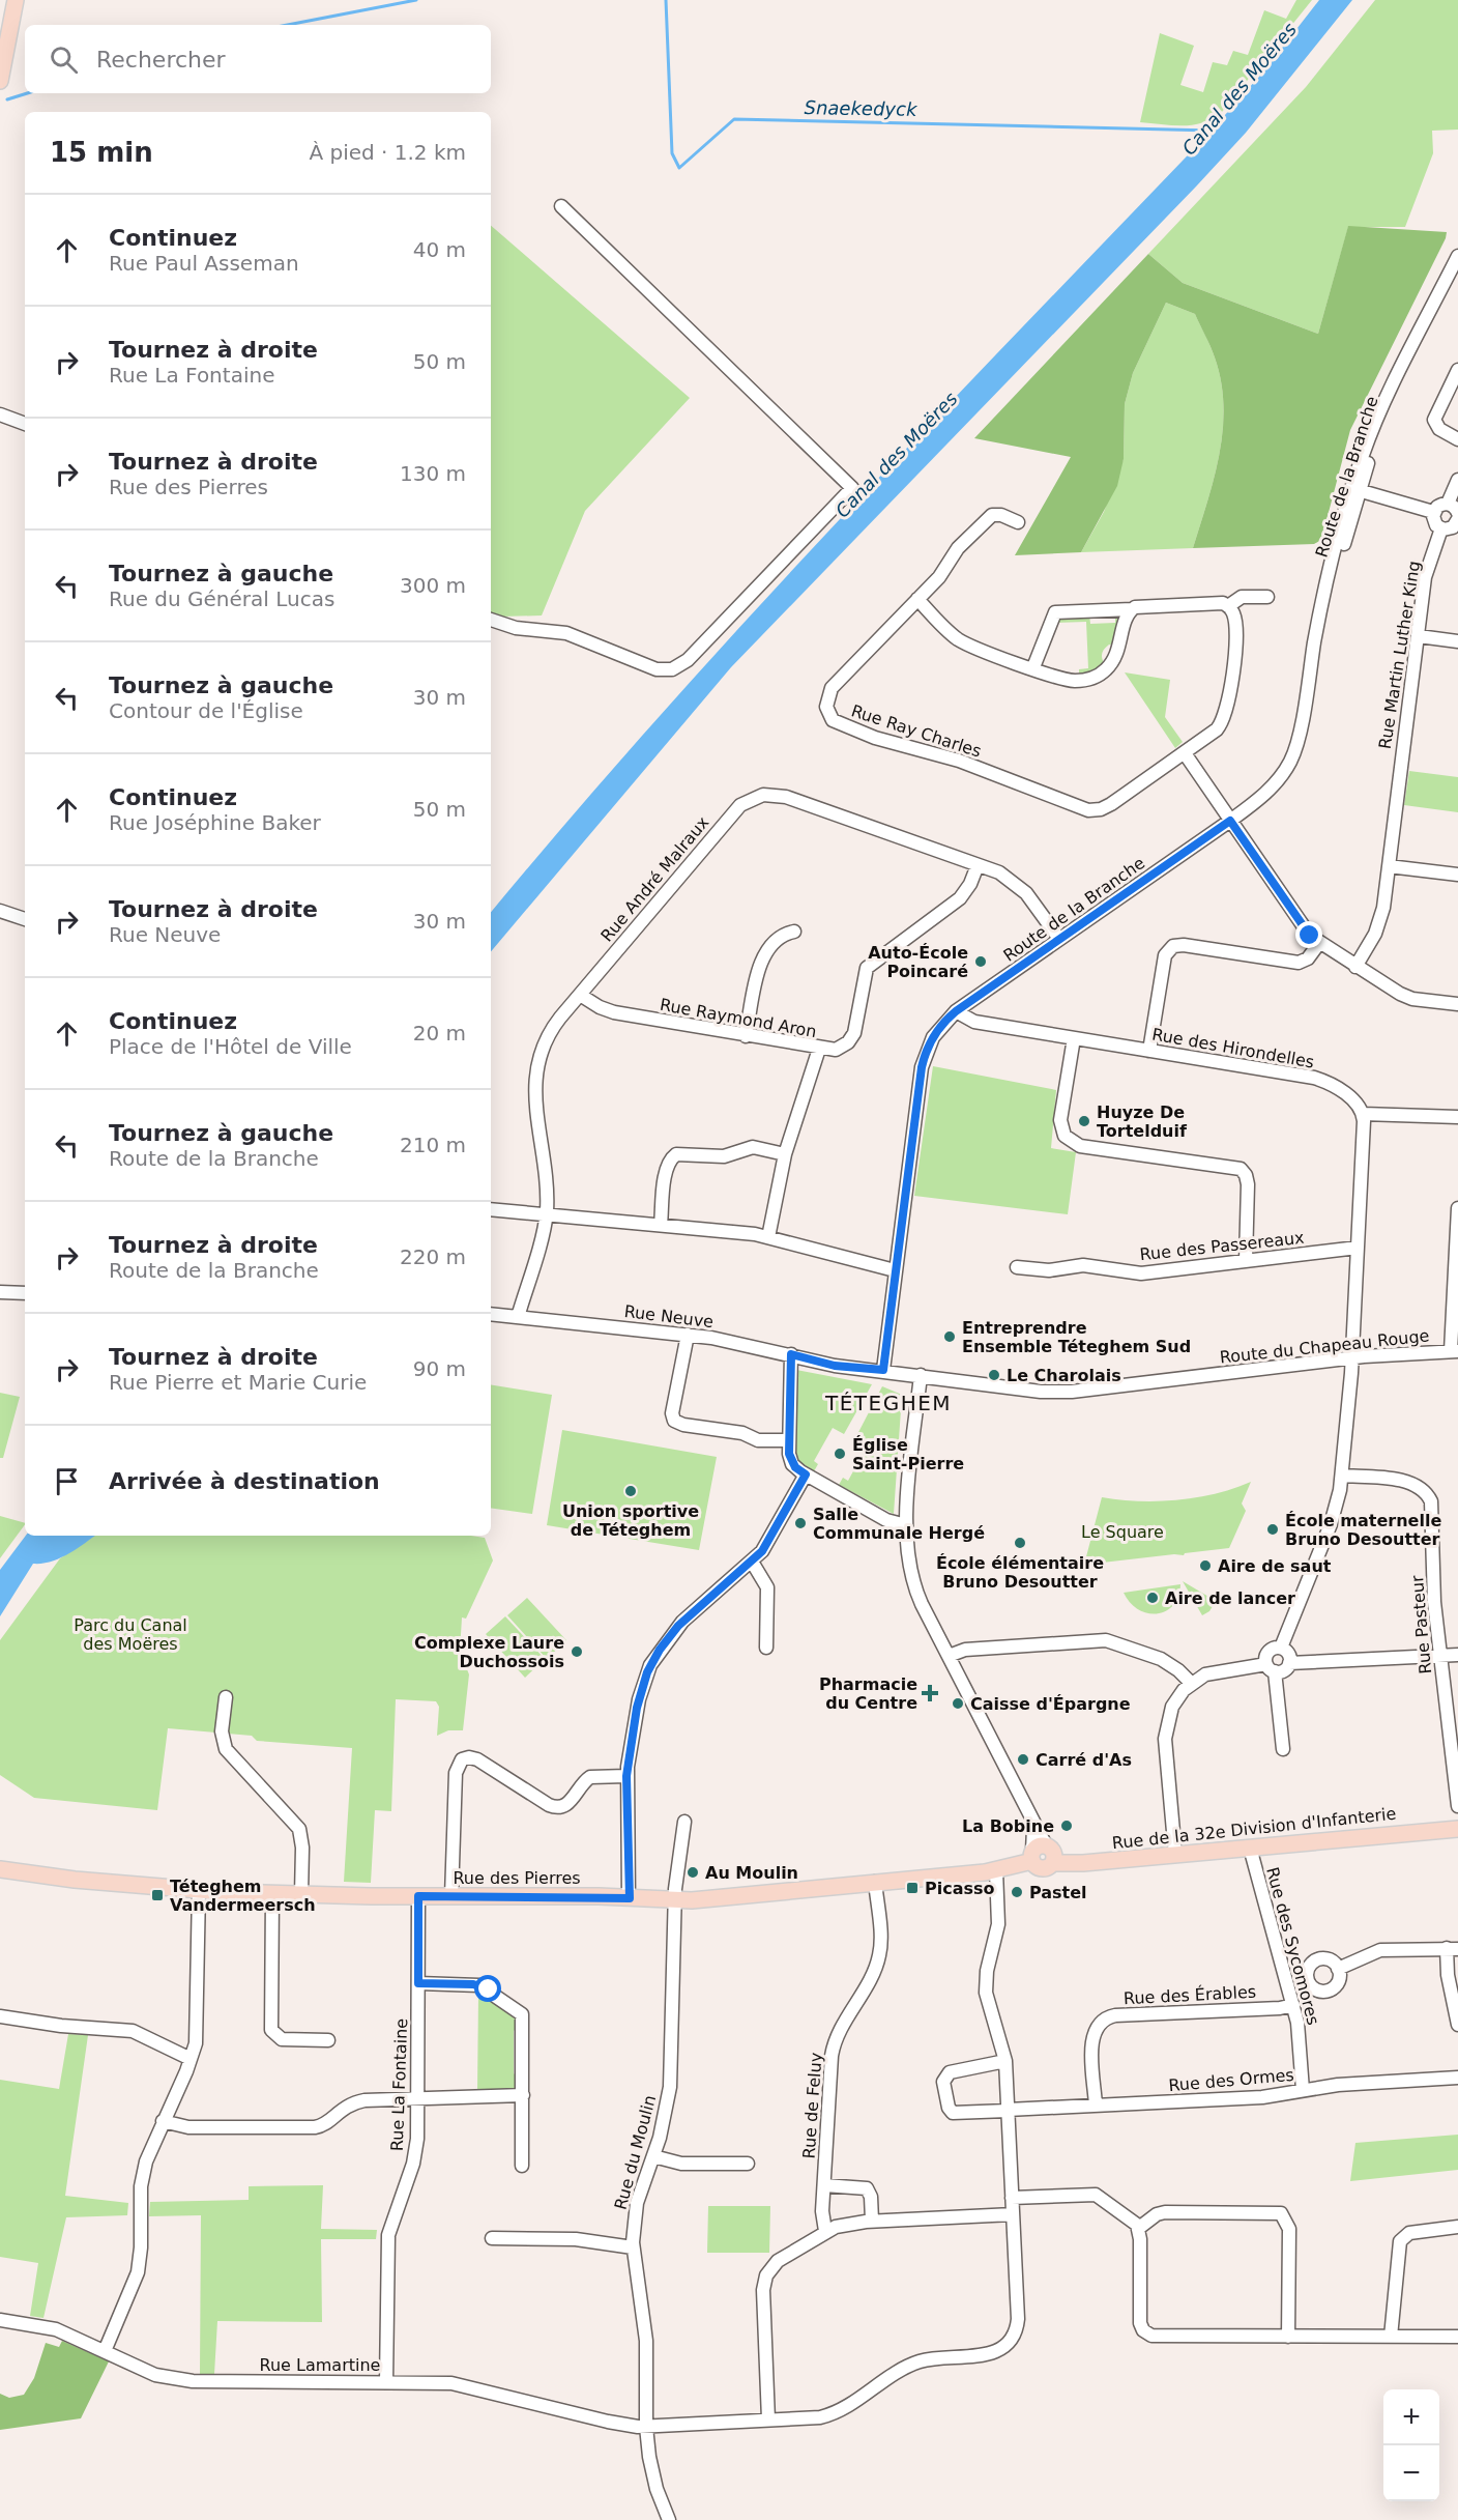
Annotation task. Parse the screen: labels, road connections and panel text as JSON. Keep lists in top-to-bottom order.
{
  "streets": {
    "main road": ["Rue de la 32e Division d'Infanterie", "Rue des Pierres"],
    "street": [
      "Route de la Branche",
      "Rue Martin Luther King",
      "Rue Ray Charles",
      "Rue André Malraux",
      "Rue Raymond Aron",
      "Rue des Hirondelles",
      "Rue des Passereaux",
      "Rue Neuve",
      "Route du Chapeau Rouge",
      "Rue Pasteur",
      "Rue des Sycomores",
      "Rue des Érables",
      "Rue des Ormes",
      "Rue La Fontaine",
      "Rue de Feluy",
      "Rue du Moulin",
      "Rue Lamartine"
    ]
  },
  "crossings": [
    ["Route de la Branche", "Rue André Malraux"],
    ["Route de la Branche", "Rue des Hirondelles"],
    ["Route de la Branche", "Rue Neuve"],
    ["Rue André Malraux", "Rue Raymond Aron"],
    ["Rue André Malraux", "Rue Neuve"],
    ["Rue Neuve", "Route du Chapeau Rouge"],
    ["Rue de la 32e Division d'Infanterie", "Rue des Pierres"],
    ["Rue de la 32e Division d'Infanterie", "Rue des Sycomores"],
    ["Rue des Pierres", "Rue La Fontaine"],
    ["Rue des Pierres", "Rue de Feluy"],
    ["Rue des Pierres", "Rue du Moulin"],
    ["Rue des Pierres", "Rue Lamartine"],
    ["Rue des Sycomores", "Rue des Érables"],
    ["Rue des Sycomores", "Rue des Ormes"],
    ["Rue des Érables", "Rue des Ormes"],
    ["Rue des Ormes", "Rue Lamartine"],
    ["Rue La Fontaine", "Rue Lamartine"],
    ["Rue du Moulin", "Rue Lamartine"]
  ],
  "districts": ["TÉTEGHEM"],
  "water": ["Canal des Moëres", "Snaekedyck"],
  "parks": ["Le Square", "Parc du Canal des Moëres"],
  "places": {
    "other": [
      "Auto-École Poincaré",
      "Huyze De Tortelduif",
      "Entreprendre Ensemble Téteghem Sud",
      "Le Charolais",
      "Église Saint-Pierre",
      "Union sportive de Téteghem",
      "Salle Communale Hergé",
      "École maternelle Bruno Desoutter",
      "École élémentaire Bruno Desoutter",
      "Aire de saut",
      "Aire de lancer",
      "Complexe Laure Duchossois",
      "Caisse d'Épargne",
      "Carré d'As",
      "La Bobine",
      "Au Moulin",
      "Pastel"
    ],
    "health": ["Pharmacie du Centre"],
    "transit": ["Picasso", "Téteghem Vandermeersch"]
  },
  "page": {
    "search": "Rechercher",
    "heading": ["15 min", "À pied · 1.2 km"],
    "list": [
      ["Continuez", "Rue Paul Asseman", "40 m"],
      ["Tournez à droite", "Rue La Fontaine", "50 m"],
      ["Tournez à droite", "Rue des Pierres", "130 m"],
      ["Tournez à gauche", "Rue du Général Lucas", "300 m"],
      ["Tournez à gauche", "Contour de l'Église", "30 m"],
      ["Continuez", "Rue Joséphine Baker", "50 m"],
      ["Tournez à droite", "Rue Neuve", "30 m"],
      ["Continuez", "Place de l'Hôtel de Ville", "20 m"],
      ["Tournez à gauche", "Route de la Branche", "210 m"],
      ["Tournez à droite", "Route de la Branche", "220 m"],
      ["Tournez à droite", "Rue Pierre et Marie Curie", "90 m"],
      "Arrivée à destination"
    ],
    "map_buttons": ["+", "−"]
  }
}
